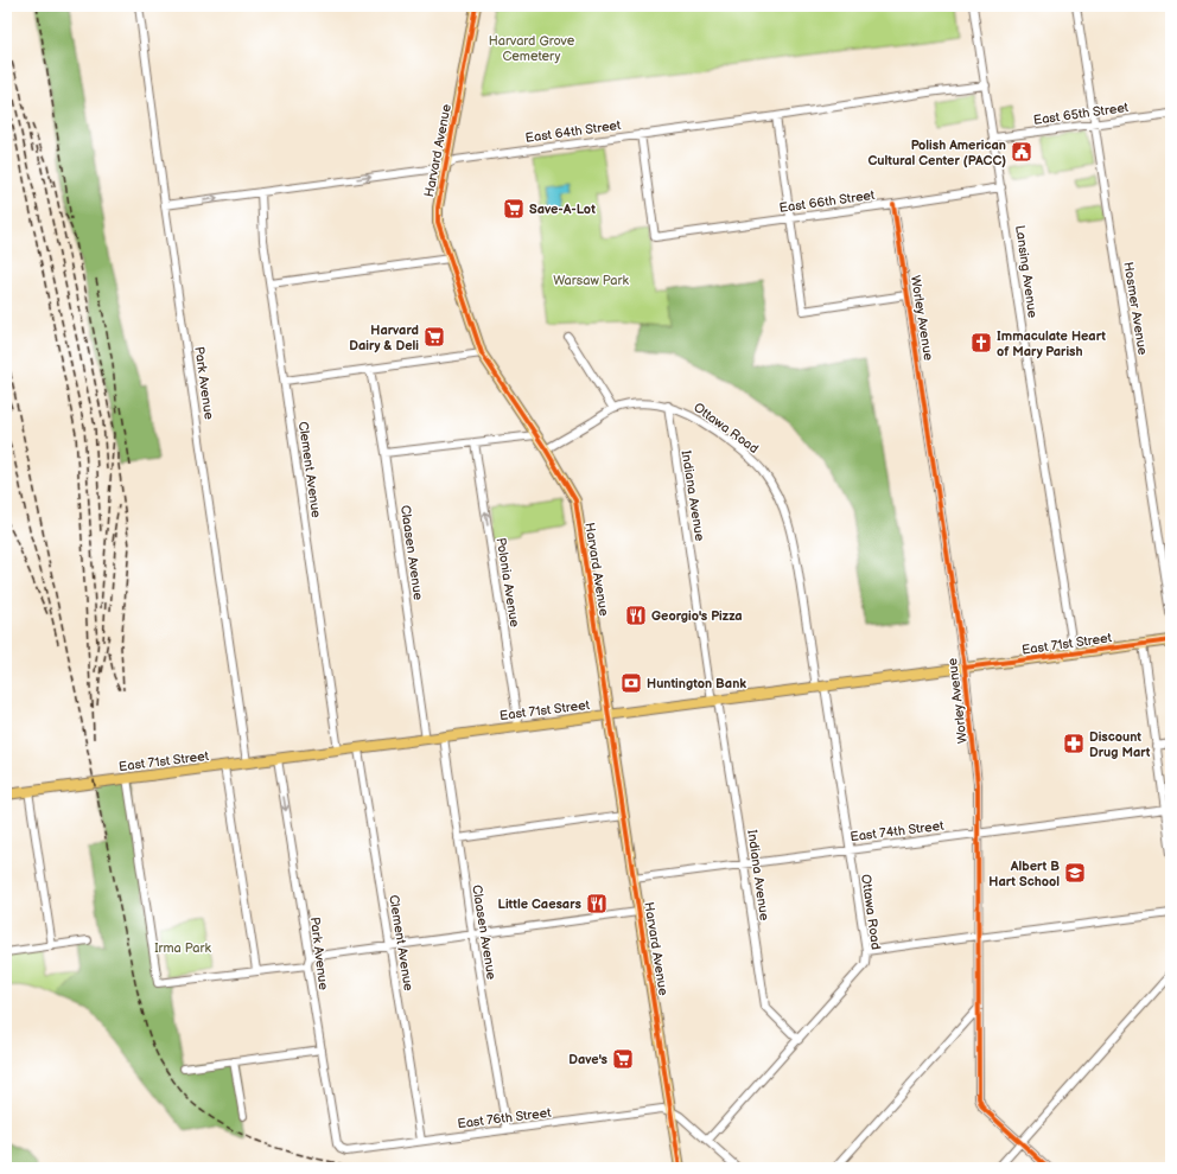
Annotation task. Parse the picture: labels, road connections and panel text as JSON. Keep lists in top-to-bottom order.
{
  "streets": {
    "main road": ["Harvard Avenue", "East 71st Street"],
    "street": [
      "East 65th Street",
      "East 64th Street",
      "East 66th Street",
      "Lansing Avenue",
      "Hosmer Avenue",
      "Worley Avenue",
      "Park Avenue",
      "Ottawa Road",
      "Clement Avenue",
      "Indiana Avenue",
      "Claasen Avenue",
      "Polonia Avenue",
      "East 74th Street",
      "East 76th Street"
    ]
  },
  "crossings": [
    ["East 65th Street", "Lansing Avenue"],
    ["East 65th Street", "Hosmer Avenue"],
    ["East 64th Street", "Harvard Avenue"],
    ["East 64th Street", "East 66th Street"],
    ["East 64th Street", "Lansing Avenue"],
    ["East 64th Street", "Park Avenue"],
    ["East 64th Street", "Clement Avenue"],
    ["Harvard Avenue", "Ottawa Road"],
    ["Harvard Avenue", "East 71st Street"],
    ["Harvard Avenue", "East 74th Street"],
    ["Harvard Avenue", "East 76th Street"],
    ["East 66th Street", "Lansing Avenue"],
    ["East 66th Street", "Worley Avenue"],
    ["Lansing Avenue", "East 71st Street"],
    ["Worley Avenue", "East 71st Street"],
    ["Worley Avenue", "East 74th Street"],
    ["Park Avenue", "East 71st Street"],
    ["Park Avenue", "East 76th Street"],
    ["Ottawa Road", "Indiana Avenue"],
    ["Ottawa Road", "East 71st Street"],
    ["Ottawa Road", "East 74th Street"],
    ["Clement Avenue", "East 71st Street"],
    ["Clement Avenue", "East 76th Street"],
    ["Indiana Avenue", "East 71st Street"],
    ["Indiana Avenue", "East 74th Street"],
    ["Claasen Avenue", "East 71st Street"],
    ["Claasen Avenue", "East 76th Street"],
    ["Polonia Avenue", "East 71st Street"]
  ],
  "one_way": ["Polonia Avenue"],
  "parks": ["Harvard Grove Cemetery", "Warsaw Park", "Irma Park"],
  "places": {
    "public building": ["Polish American Cultural Center (PACC)"],
    "supermarket": ["Save-A-Lot", "Harvard Dairy & Deli", "Dave's"],
    "church": ["Immaculate Heart of Mary Parish"],
    "restaurant": ["Georgio's Pizza", "Little Caesars"],
    "bank": ["Huntington Bank"],
    "pharmacy": ["Discount Drug Mart"],
    "school or university": ["Albert B Hart School"]
  }
}
